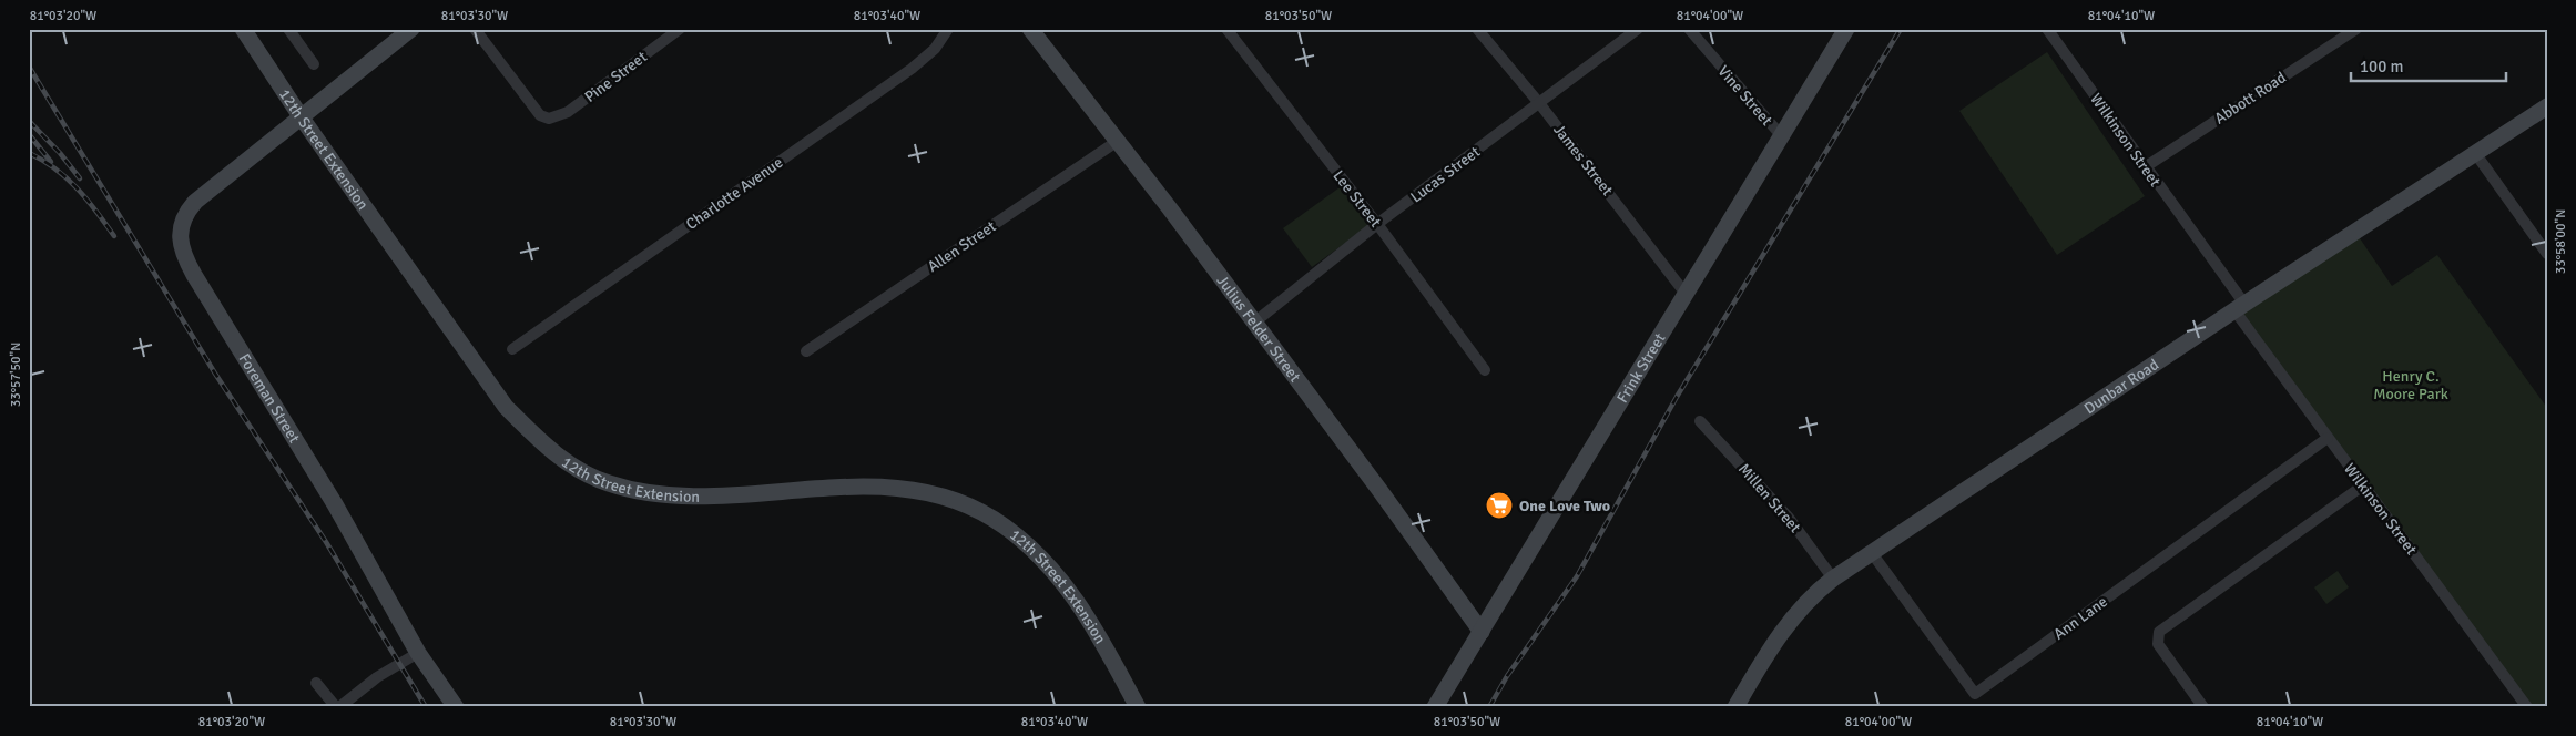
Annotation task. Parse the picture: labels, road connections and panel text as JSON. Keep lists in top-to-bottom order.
{
  "streets": {
    "street": [
      "Pine Street",
      "Vine Street",
      "Abbott Road",
      "Wilkinson Street",
      "12th Street Extension",
      "James Street",
      "Lucas Street",
      "Charlotte Avenue",
      "Lee Street",
      "Allen Street",
      "Julius Felder Street",
      "Frink Street",
      "Dunbar Road",
      "Foreman Street",
      "Millen Street",
      "Ann Lane"
    ]
  },
  "crossings": [
    ["Vine Street", "Frink Street"],
    ["Abbott Road", "Wilkinson Street"],
    ["Wilkinson Street", "Dunbar Road"],
    ["Wilkinson Street", "Ann Lane"],
    ["12th Street Extension", "Foreman Street"],
    ["James Street", "Lucas Street"],
    ["James Street", "Frink Street"],
    ["Lucas Street", "Lee Street"],
    ["Lucas Street", "Julius Felder Street"],
    ["Allen Street", "Julius Felder Street"],
    ["Julius Felder Street", "Frink Street"],
    ["Dunbar Road", "Millen Street"],
    ["Dunbar Road", "Ann Lane"]
  ],
  "parks": ["Henry C. Moore Park"],
  "places": {
    "supermarket": ["One Love Two"]
  },
  "scale_bar": "100 m",
  "coordinates": [
    "81°03'20\"W",
    "81°03'30\"W",
    "81°03'40\"W",
    "81°03'50\"W",
    "81°04'00\"W",
    "81°04'10\"W",
    "33°58'00\"N",
    "33°57'50\"N"
  ]
}
